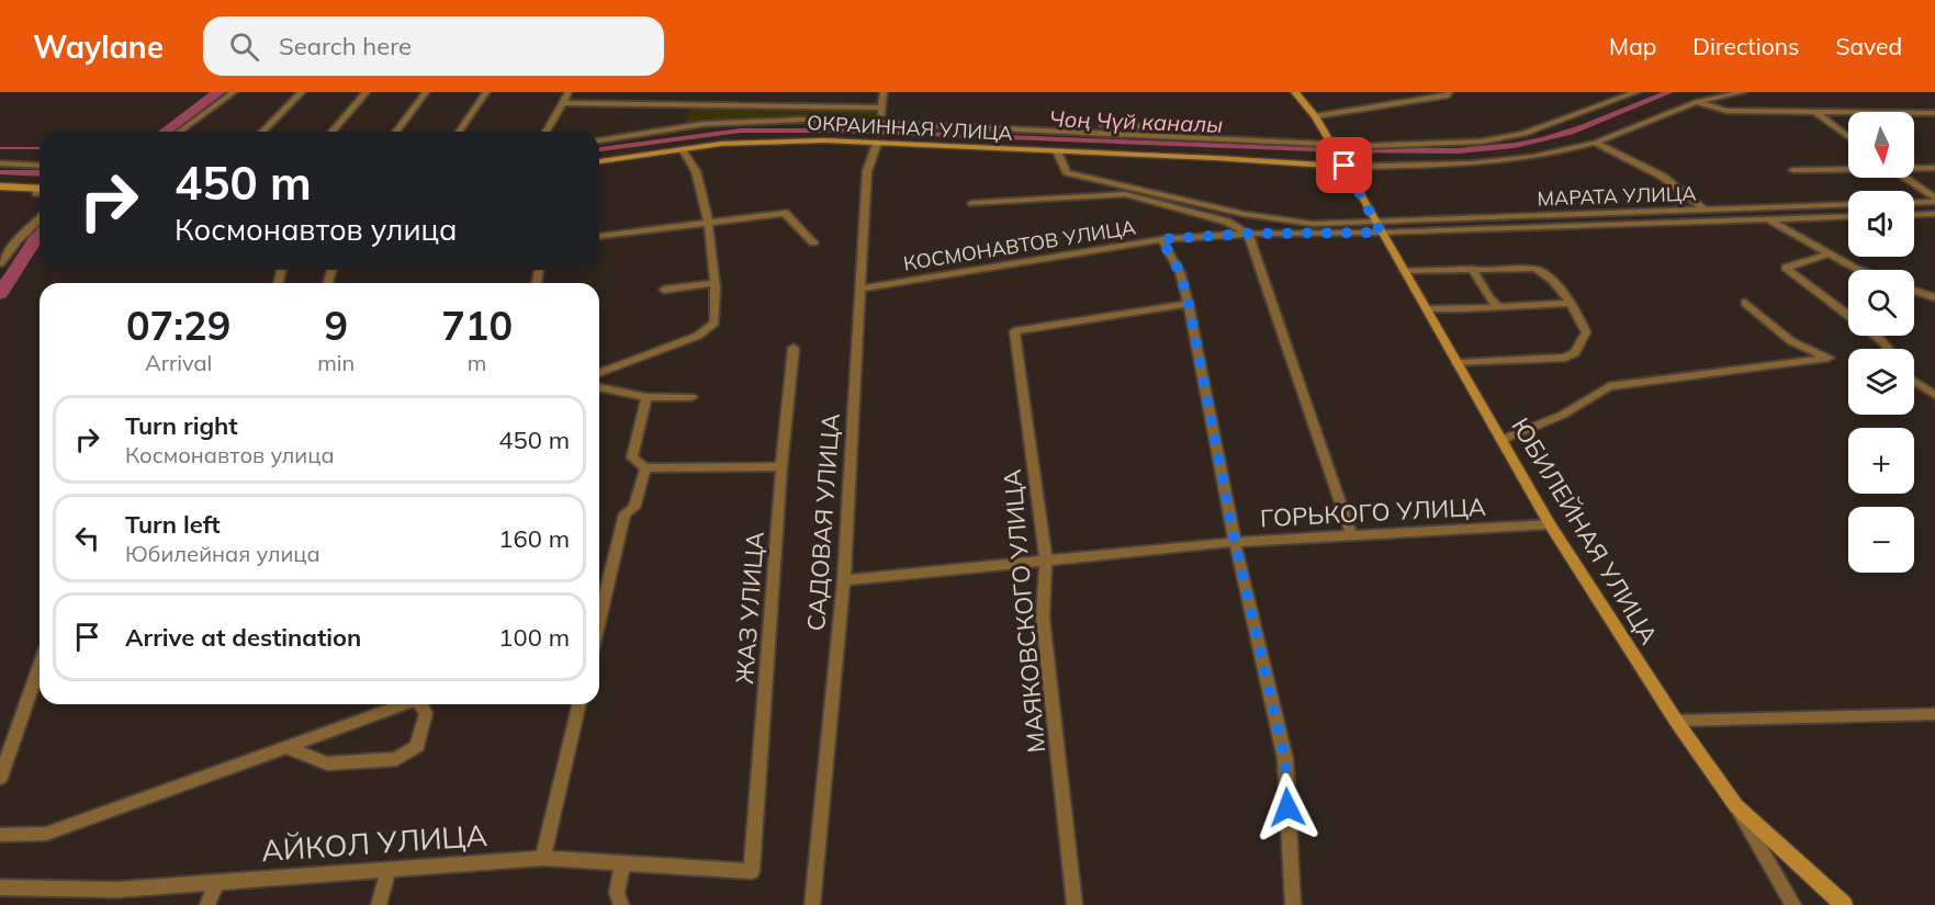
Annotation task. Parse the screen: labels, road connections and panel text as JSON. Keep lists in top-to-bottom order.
{
  "streets": {
    "main road": ["ОКРАИННАЯ УЛИЦА", "ЮБИЛЕЙНАЯ УЛИЦА"],
    "street": [
      "МАРАТА УЛИЦА",
      "КОСМОНАВТОВ УЛИЦА",
      "ГОРЬКОГО УЛИЦА",
      "САДОВАЯ УЛИЦА",
      "ЖАЗ УЛИЦА",
      "МАЯКОВСКОГО УЛИЦА",
      "АЙКОЛ УЛИЦА"
    ]
  },
  "crossings": [
    ["ОКРАИННАЯ УЛИЦА", "САДОВАЯ УЛИЦА"],
    ["ОКРАИННАЯ УЛИЦА", "ЮБИЛЕЙНАЯ УЛИЦА"],
    ["МАРАТА УЛИЦА", "КОСМОНАВТОВ УЛИЦА"],
    ["МАРАТА УЛИЦА", "ЮБИЛЕЙНАЯ УЛИЦА"],
    ["КОСМОНАВТОВ УЛИЦА", "САДОВАЯ УЛИЦА"],
    ["КОСМОНАВТОВ УЛИЦА", "ЮБИЛЕЙНАЯ УЛИЦА"],
    ["ГОРЬКОГО УЛИЦА", "САДОВАЯ УЛИЦА"],
    ["ГОРЬКОГО УЛИЦА", "ЮБИЛЕЙНАЯ УЛИЦА"],
    ["ГОРЬКОГО УЛИЦА", "МАЯКОВСКОГО УЛИЦА"],
    ["ЖАЗ УЛИЦА", "АЙКОЛ УЛИЦА"]
  ],
  "water": ["Чоң Чүй каналы"],
  "north": "bottom",
  "page": {
    "header": "Waylane",
    "search": "Search here",
    "nav": ["Map", "Directions", "Saved"],
    "map_buttons": ["+", "−"],
    "turn": ["450 m", "Космонавтов улица"],
    "eta": [
      "07:29",
      "Arrival",
      "9",
      "min",
      "710",
      "m"
    ],
    "list": [
      {
        "name": "Turn right",
        "note": "Космонавтов улица",
        "value": "450 m"
      },
      {
        "name": "Turn left",
        "note": "Юбилейная улица",
        "value": "160 m"
      },
      {
        "name": "Arrive at destination",
        "value": "100 m"
      }
    ]
  }
}
